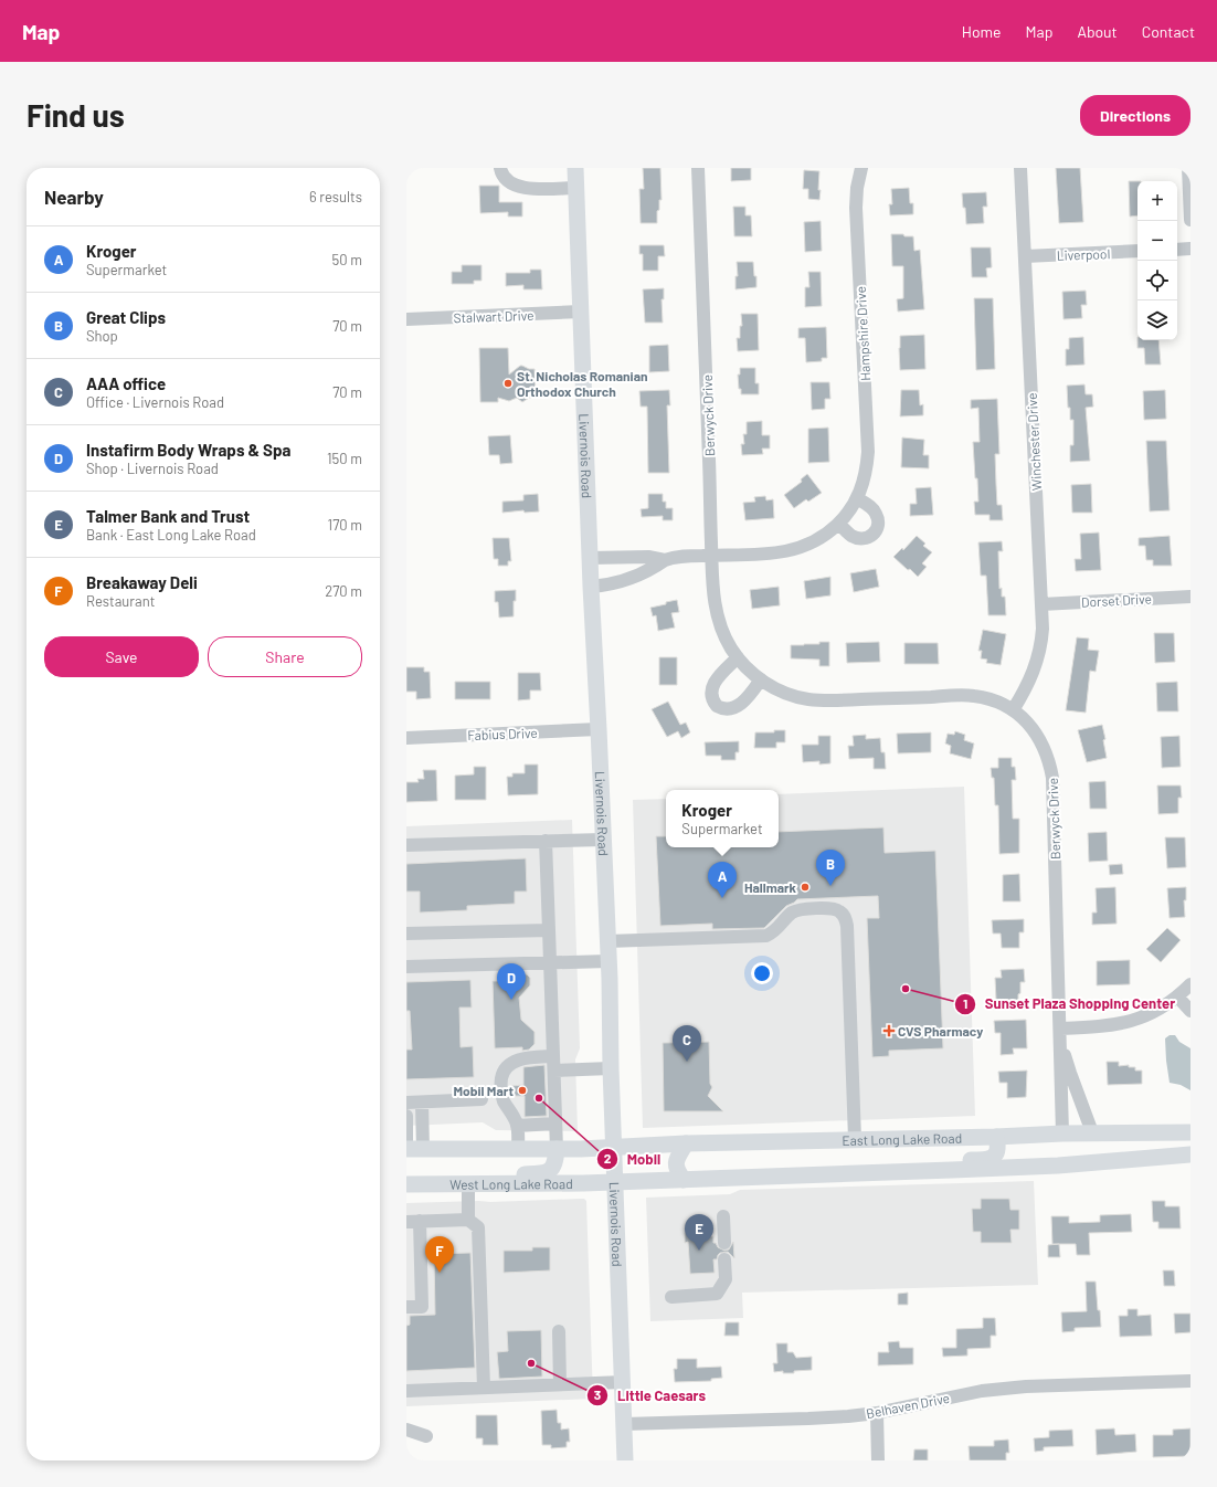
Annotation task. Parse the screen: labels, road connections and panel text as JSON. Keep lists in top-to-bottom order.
{
  "streets": {
    "main road": ["Livernois Road", "East Long Lake Road", "West Long Lake Road"],
    "street": [
      "Liverpool",
      "Stalwart Drive",
      "Hampshire Drive",
      "Berwyck Drive",
      "Winchester Drive",
      "Dorset Drive",
      "Fabius Drive",
      "Belhaven Drive"
    ]
  },
  "crossings": [
    ["Liverpool", "Winchester Drive"],
    ["Stalwart Drive", "Livernois Road"],
    ["Hampshire Drive", "Berwyck Drive"],
    ["Hampshire Drive", "Livernois Road"],
    ["Berwyck Drive", "Winchester Drive"],
    ["Berwyck Drive", "East Long Lake Road"],
    ["Winchester Drive", "Dorset Drive"],
    ["Livernois Road", "Fabius Drive"],
    ["Livernois Road", "East Long Lake Road"],
    ["Livernois Road", "West Long Lake Road"],
    ["Livernois Road", "Belhaven Drive"]
  ],
  "places": {
    "other": [
      "St. Nicholas Romanian Orthodox Church",
      "Hallmark",
      "Sunset Plaza Shopping Center",
      "Mobil Mart",
      "Mobil",
      "Little Caesars"
    ],
    "health": ["CVS Pharmacy"]
  },
  "page": {
    "header": "Map",
    "nav": [
      "Home",
      "Map",
      "About",
      "Contact"
    ],
    "buttons": [
      "Directions",
      ["Save", "Share"]
    ],
    "title": "Find us",
    "heading": ["Nearby", "6 results"],
    "map_buttons": ["+", "−"],
    "list": [
      {
        "mark": "A",
        "name": "Kroger",
        "note": "Supermarket",
        "value": "50 m"
      },
      {
        "mark": "B",
        "name": "Great Clips",
        "note": "Shop",
        "value": "70 m"
      },
      {
        "mark": "C",
        "name": "AAA office",
        "note": "Office · Livernois Road",
        "value": "70 m"
      },
      {
        "mark": "D",
        "name": "Instafirm Body Wraps & Spa",
        "note": "Shop · Livernois Road",
        "value": "150 m"
      },
      {
        "mark": "E",
        "name": "Talmer Bank and Trust",
        "note": "Bank · East Long Lake Road",
        "value": "170 m"
      },
      {
        "mark": "F",
        "name": "Breakaway Deli",
        "note": "Restaurant",
        "value": "270 m"
      }
    ],
    "popup": ["Kroger", "Supermarket"],
    "pins": [
      "B",
      "A",
      "D",
      "C",
      "E",
      "F"
    ]
  }
}
